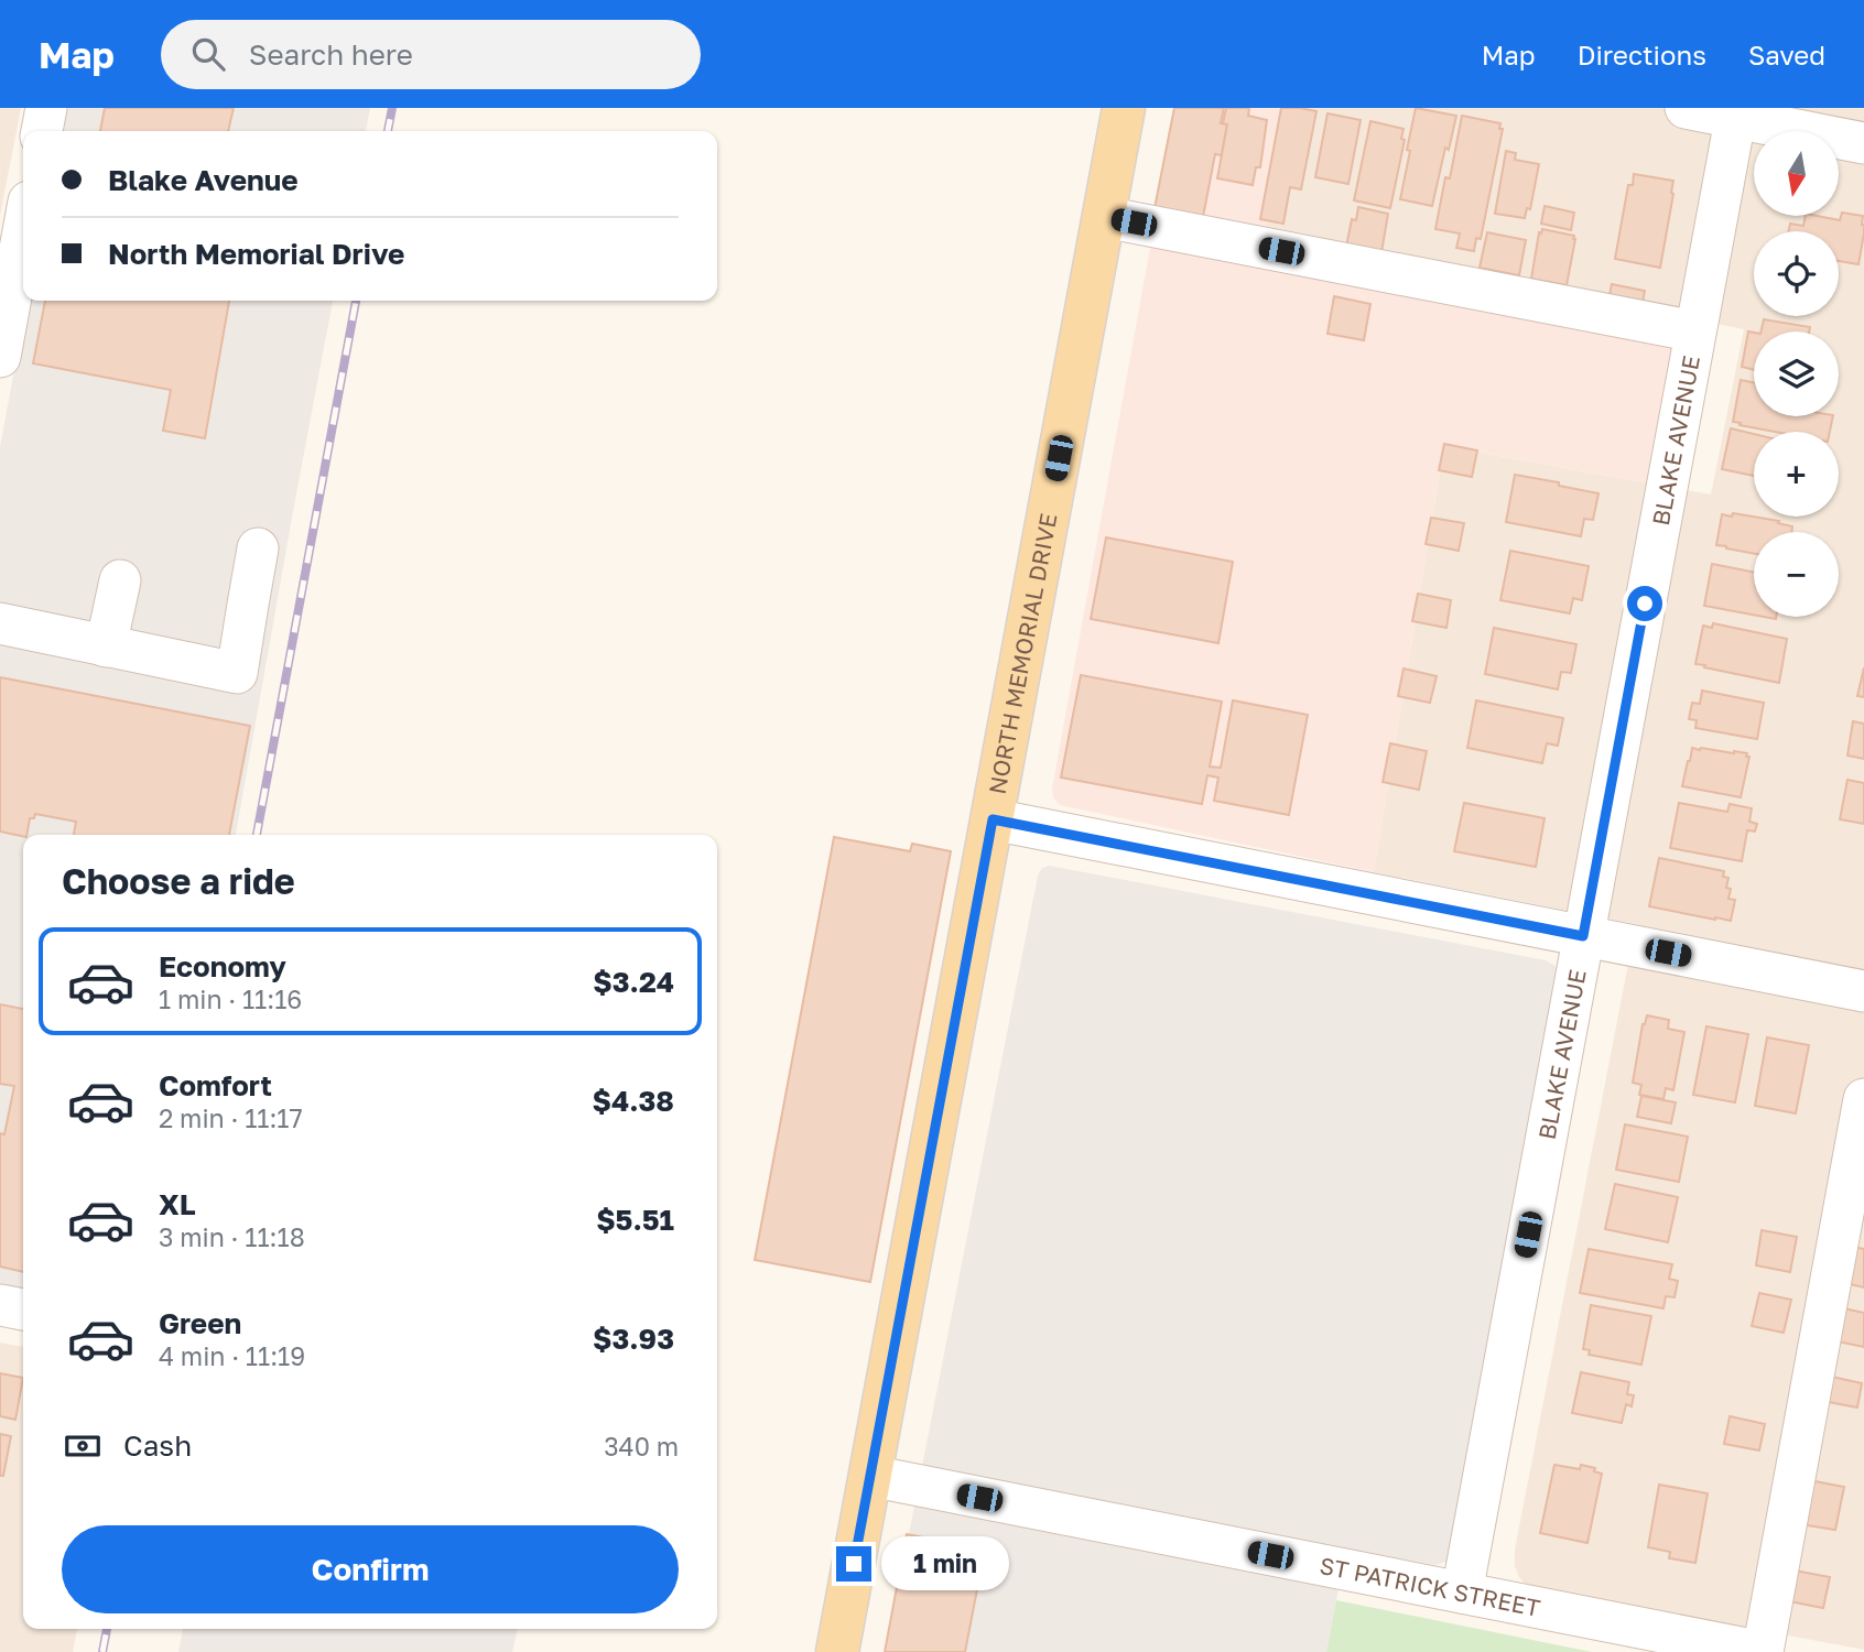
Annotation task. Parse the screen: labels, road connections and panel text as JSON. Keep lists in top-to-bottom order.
{
  "streets": {
    "main road": ["NORTH MEMORIAL DRIVE"],
    "street": ["BLAKE AVENUE", "ST PATRICK STREET"]
  },
  "crossings": [
    ["BLAKE AVENUE", "ST PATRICK STREET"],
    ["NORTH MEMORIAL DRIVE", "ST PATRICK STREET"]
  ],
  "north": "bottom",
  "page": {
    "header": "Map",
    "search": "Search here",
    "nav": ["Map", "Directions", "Saved"],
    "map_buttons": ["+", "−"],
    "banner": ["Blake Avenue", "North Memorial Drive"],
    "heading": "Choose a ride",
    "list": [
      {
        "name": "Economy",
        "note": "1 min · 11:16",
        "value": "$3.24"
      },
      {
        "name": "Comfort",
        "note": "2 min · 11:17",
        "value": "$4.38"
      },
      {
        "name": "XL",
        "note": "3 min · 11:18",
        "value": "$5.51"
      },
      {
        "name": "Green",
        "note": "4 min · 11:19",
        "value": "$3.93"
      }
    ],
    "pay": ["Cash", "340 m"],
    "buttons": "Confirm",
    "bubble": "1 min"
  }
}
